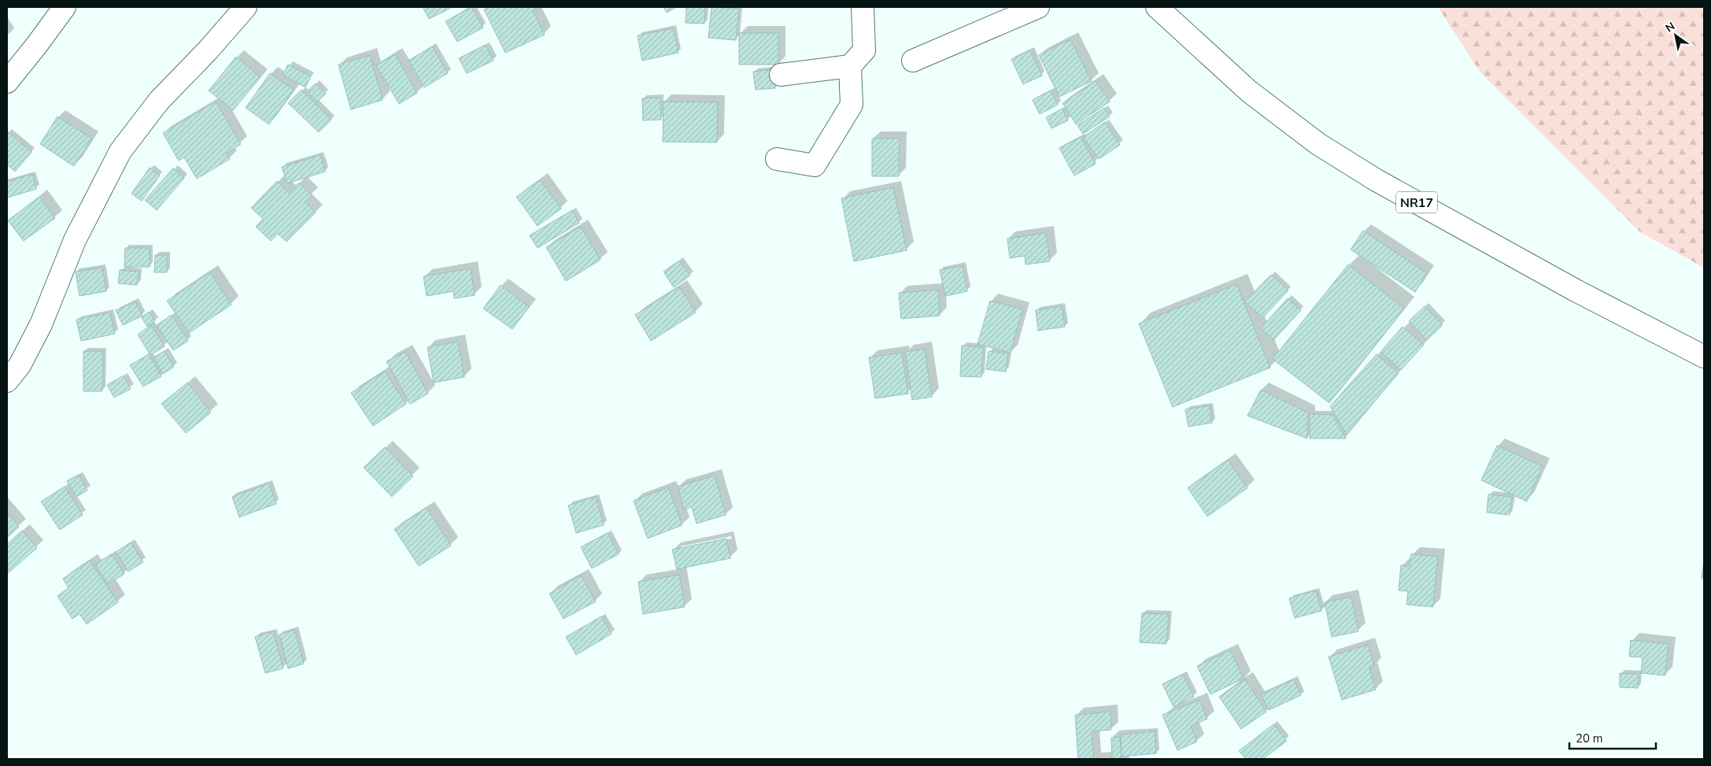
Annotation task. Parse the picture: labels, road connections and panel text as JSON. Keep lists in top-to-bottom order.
{
  "streets": {
    "street": ["NR17"]
  },
  "scale_bar": "20 m",
  "north": "top left"
}
